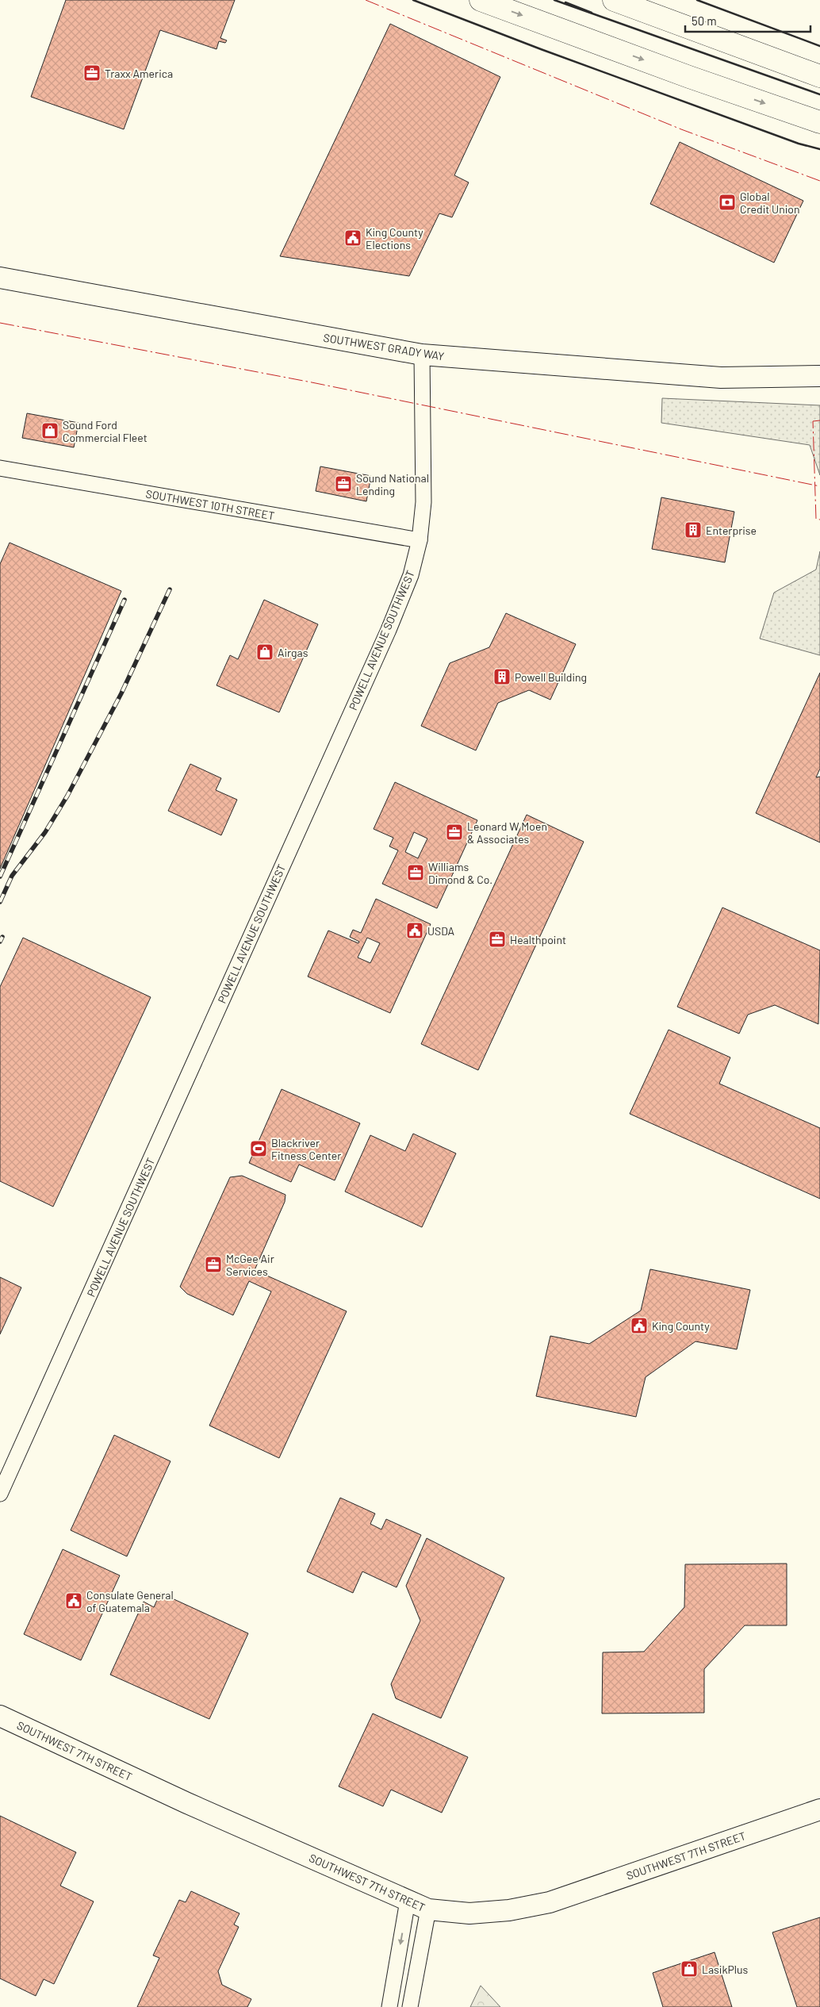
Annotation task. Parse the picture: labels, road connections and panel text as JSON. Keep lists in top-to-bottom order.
{
  "streets": {
    "street": [
      "SOUTHWEST GRADY WAY",
      "SOUTHWEST 10TH STREET",
      "POWELL AVENUE SOUTHWEST",
      "SOUTHWEST 7TH STREET"
    ]
  },
  "crossings": [
    ["SOUTHWEST GRADY WAY", "POWELL AVENUE SOUTHWEST"],
    ["SOUTHWEST 10TH STREET", "POWELL AVENUE SOUTHWEST"]
  ],
  "places": {
    "office": [
      "Traxx America",
      "Sound National Lending",
      "Leonard W Moen & Associates",
      "Williams Dimond & Co.",
      "Healthpoint",
      "McGee Air Services"
    ],
    "bank": ["Global Credit Union"],
    "public building": [
      "King County Elections",
      "USDA",
      "King County",
      "Consulate General of Guatemala"
    ],
    "shop": ["Sound Ford Commercial Fleet", "Airgas", "LasikPlus"],
    "building": ["Enterprise", "Powell Building"],
    "sports": ["Blackriver Fitness Center"]
  },
  "scale_bar": "50 m"
}
